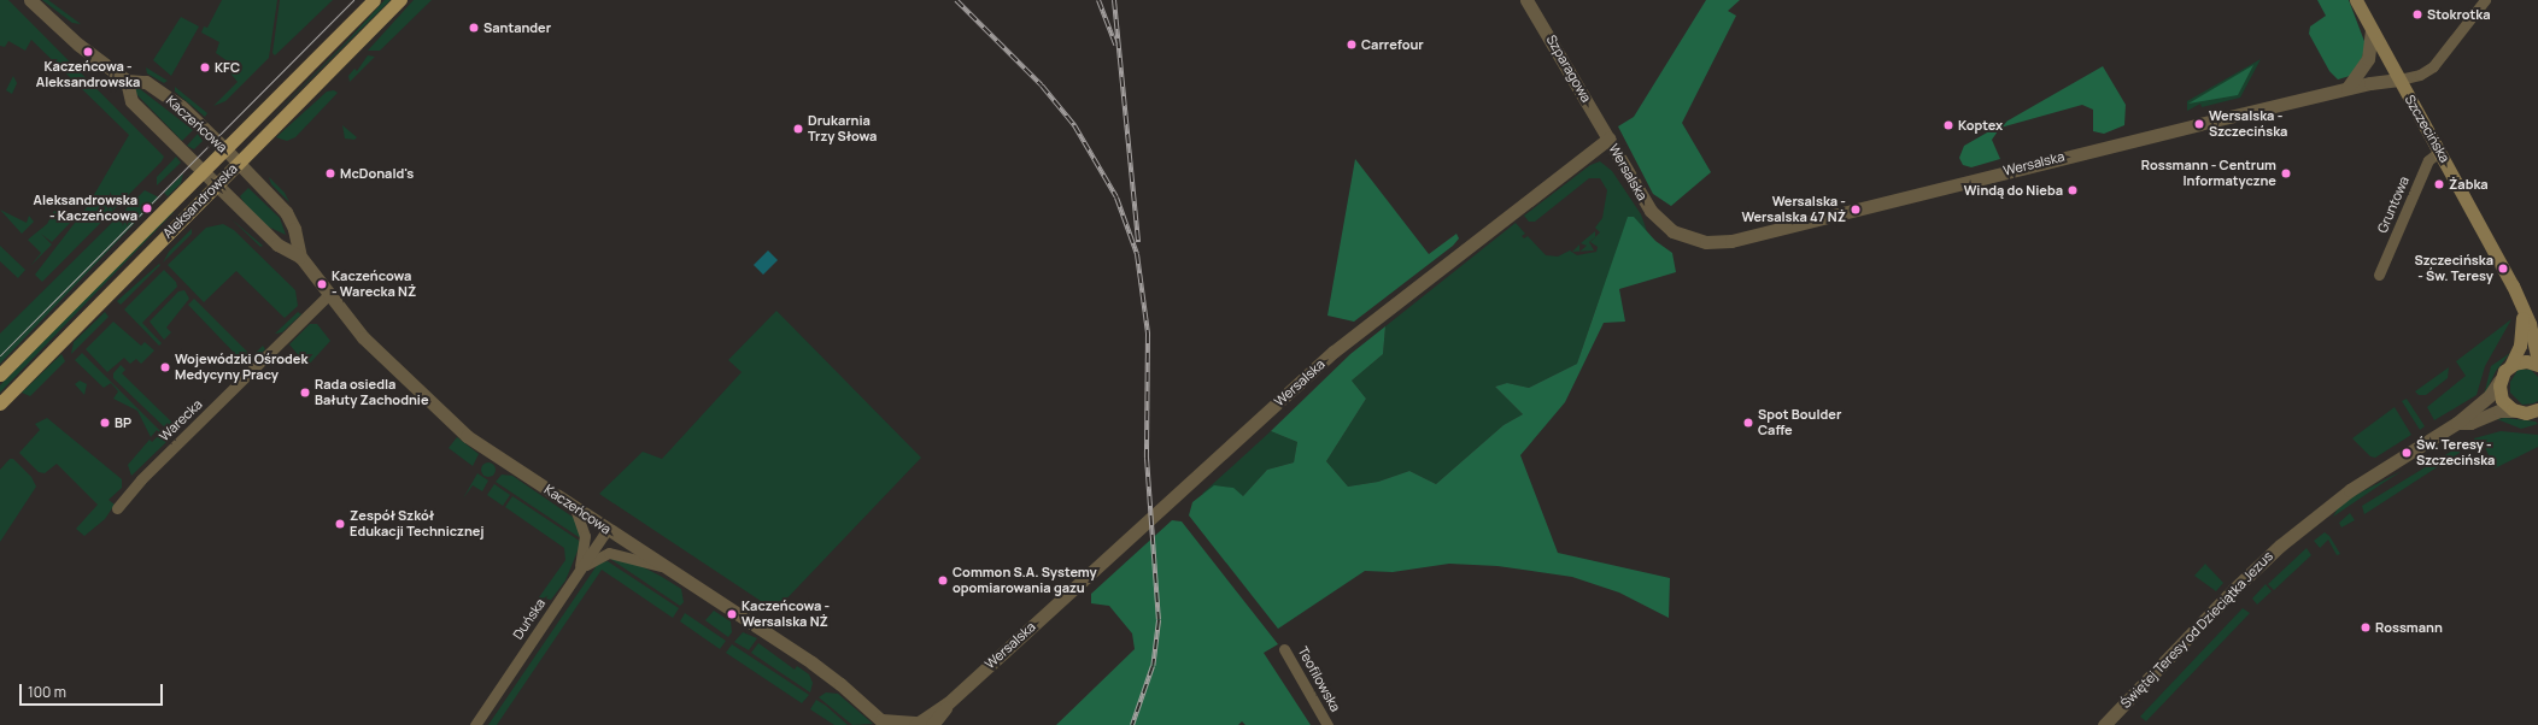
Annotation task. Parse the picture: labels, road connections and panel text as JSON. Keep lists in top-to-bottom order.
{
  "streets": {
    "main road": ["Szczecińska", "Aleksandrowska"],
    "street": [
      "Szparagowa",
      "Kaczeńcowa",
      "Wersalska",
      "Gruntowa",
      "Warecka",
      "Duńska",
      "Świętej Teresy od Dzieciątka Jezus",
      "Teofilowska"
    ]
  },
  "crossings": [
    ["Szparagowa", "Wersalska"],
    ["Kaczeńcowa", "Aleksandrowska"],
    ["Kaczeńcowa", "Warecka"],
    ["Kaczeńcowa", "Duńska"],
    ["Szczecińska", "Wersalska"],
    ["Szczecińska", "Gruntowa"],
    ["Szczecińska", "Świętej Teresy od Dzieciątka Jezus"]
  ],
  "places": [
    "Stokrotka",
    "Santander",
    "Carrefour",
    "Kaczeńcowa - Aleksandrowska",
    "KFC",
    "Wersalska - Szczecińska",
    "Koptex",
    "Drukarnia Trzy Słowa",
    "McDonald's",
    "Rossmann - Centrum Informatyczne",
    "Żabka",
    "Windą do Nieba",
    "Aleksandrowska - Kaczeńcowa",
    "Wersalska - Wersalska 47 NŻ",
    "Szczecińska - Św. Teresy",
    "Kaczeńcowa - Warecka NŻ",
    "Wojewódzki Ośrodek Medycyny Pracy",
    "Rada osiedla Bałuty Zachodnie",
    "BP",
    "Spot Boulder Caffe",
    "Św. Teresy - Szczecińska",
    "Zespół Szkół Edukacji Technicznej",
    "Common S.A. Systemy opomiarowania gazu",
    "Kaczeńcowa - Wersalska NŻ",
    "Rossmann"
  ],
  "scale_bar": "100 m"
}
